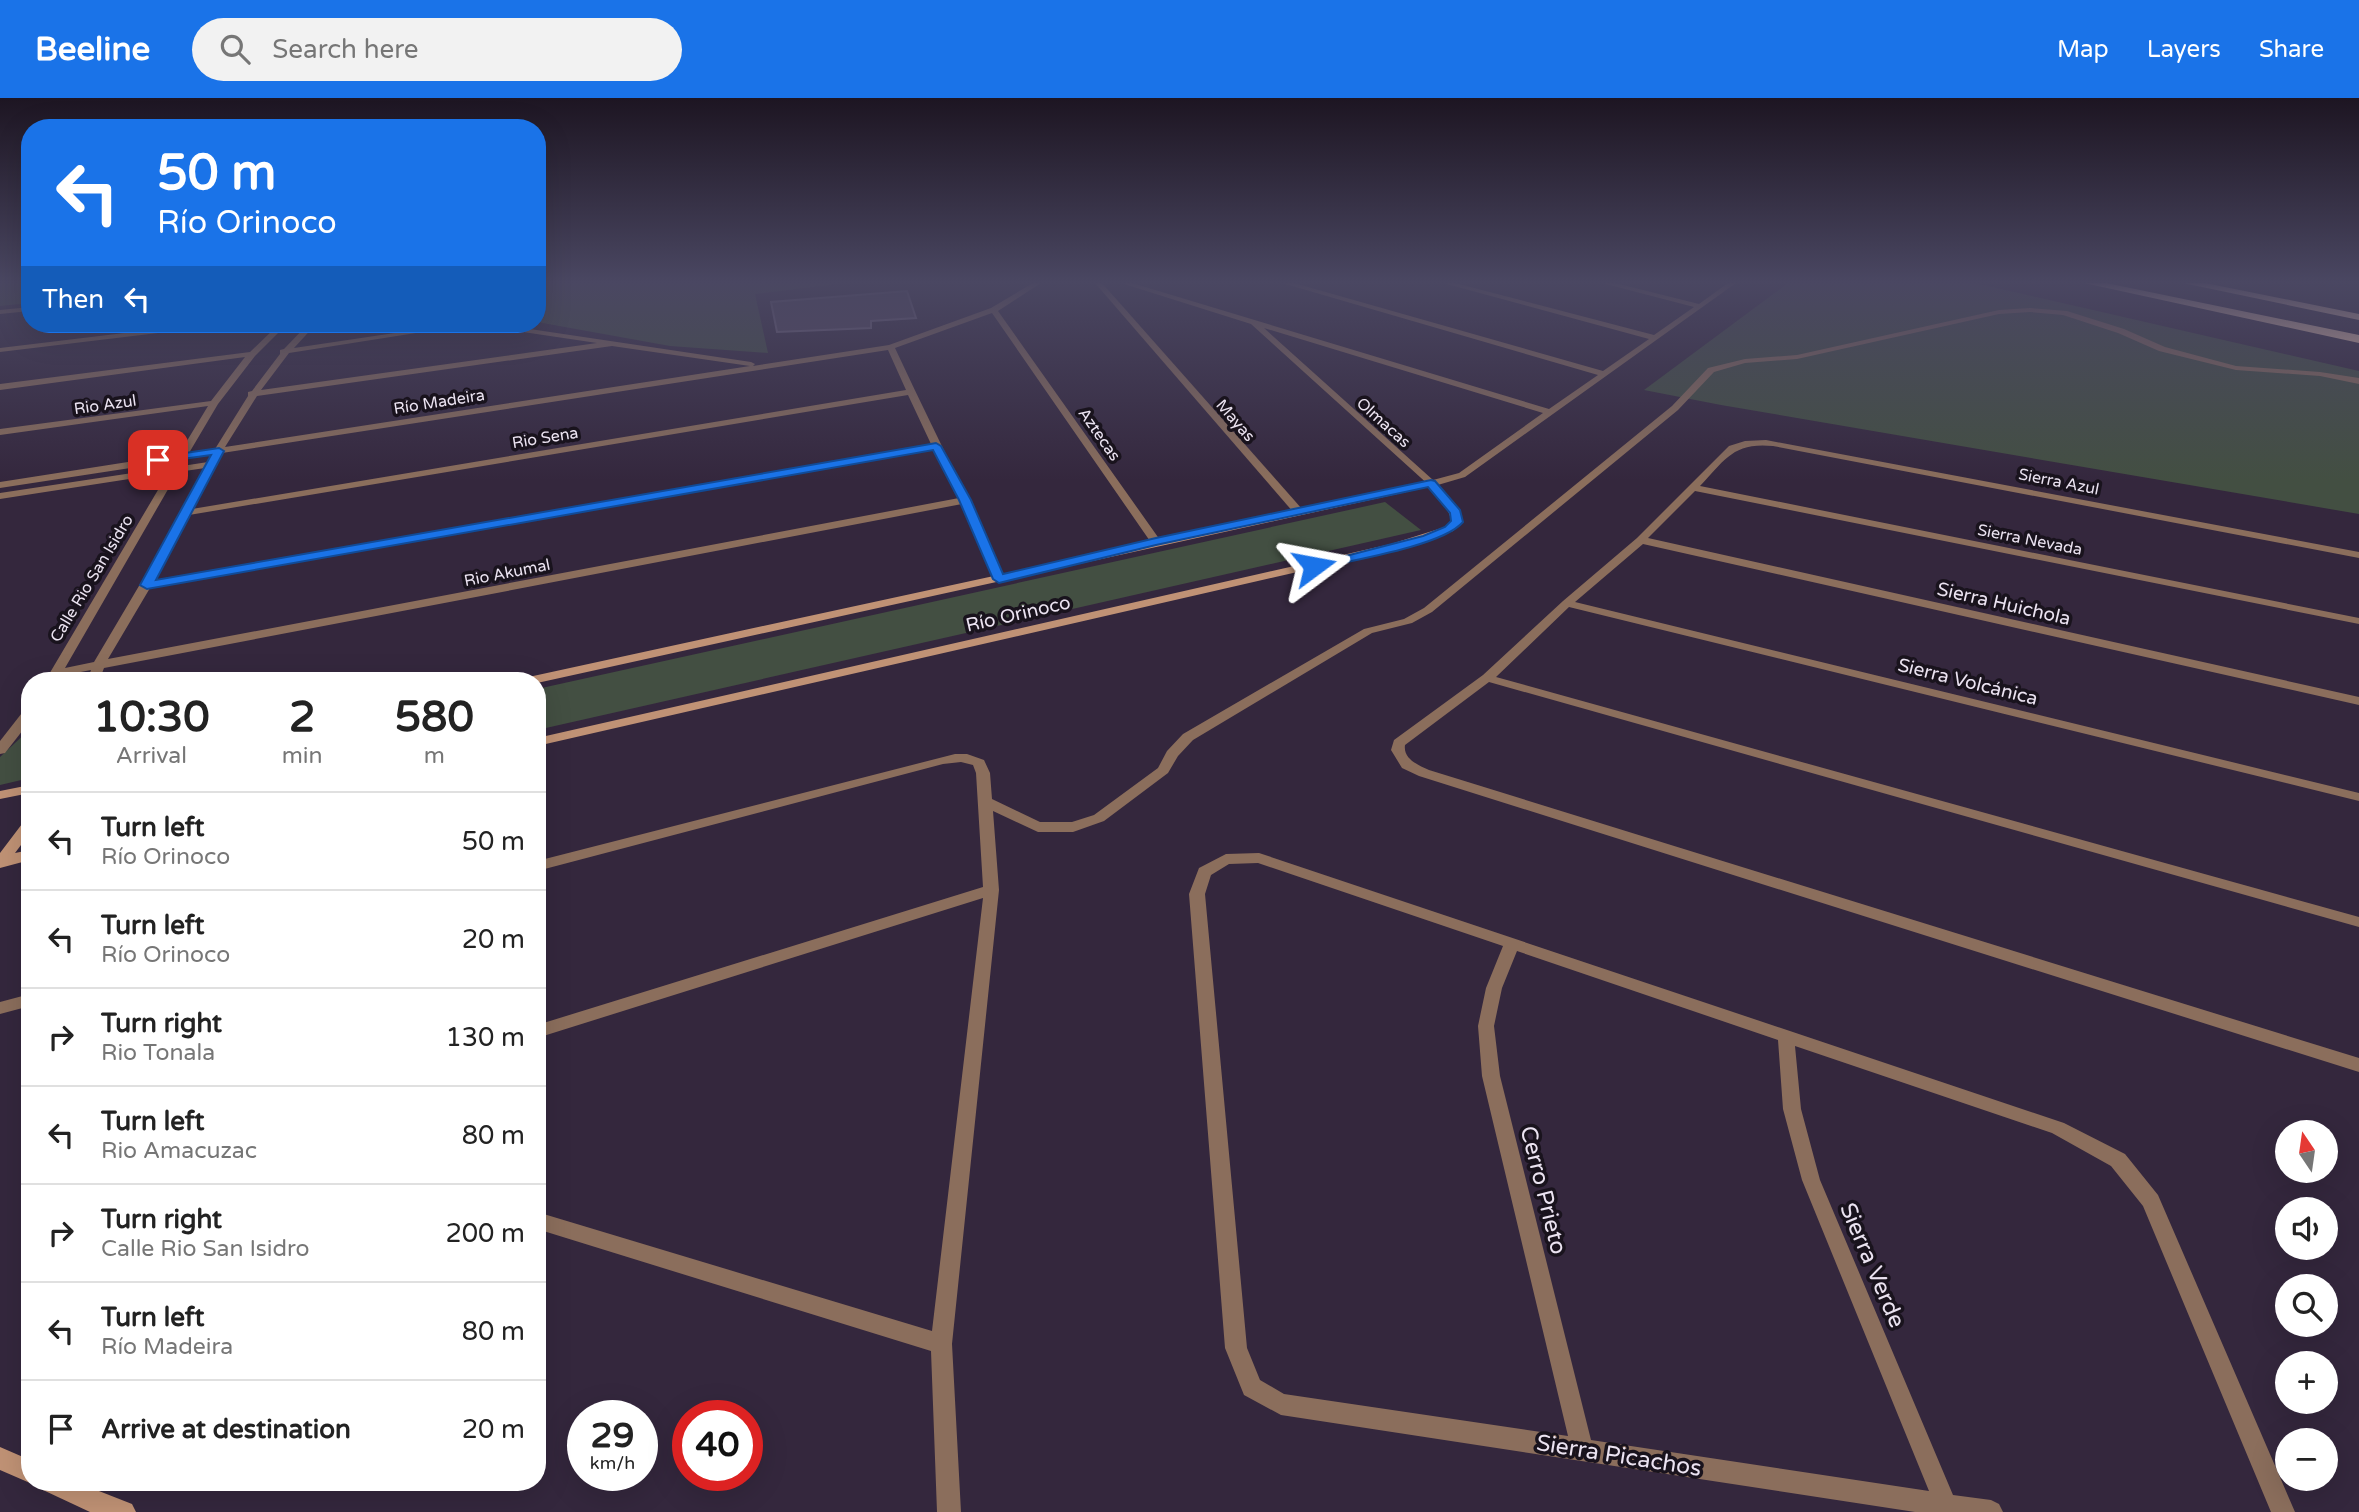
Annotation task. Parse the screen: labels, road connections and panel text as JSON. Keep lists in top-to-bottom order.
{
  "streets": {
    "street": [
      "Río Madeira",
      "Rio Azul",
      "Mayas",
      "Olmacas",
      "Aztecas",
      "Rio Sena",
      "Sierra Azul",
      "Sierra Nevada",
      "Rio Akumal",
      "Calle Rio San Isidro",
      "Sierra Huichola",
      "Río Orinoco",
      "Sierra Volcánica",
      "Cerro Prieto",
      "Sierra Verde",
      "Sierra Picachos"
    ]
  },
  "crossings": [
    ["Río Madeira", "Calle Rio San Isidro"],
    ["Rio Azul", "Calle Rio San Isidro"],
    ["Mayas", "Río Orinoco"],
    ["Olmacas", "Río Orinoco"],
    ["Aztecas", "Río Orinoco"],
    ["Sierra Azul", "Sierra Nevada"],
    ["Cerro Prieto", "Sierra Picachos"],
    ["Sierra Verde", "Sierra Picachos"]
  ],
  "north": "top",
  "page": {
    "header": "Beeline",
    "search": "Search here",
    "nav": ["Map", "Layers", "Share"],
    "turn": ["50 m", "Río Orinoco"],
    "then": "Then",
    "eta": [
      "10:30",
      "Arrival",
      "2",
      "min",
      "580",
      "m"
    ],
    "list": [
      {
        "name": "Turn left",
        "note": "Río Orinoco",
        "value": "50 m"
      },
      {
        "name": "Turn left",
        "note": "Río Orinoco",
        "value": "20 m"
      },
      {
        "name": "Turn right",
        "note": "Rio Tonala",
        "value": "130 m"
      },
      {
        "name": "Turn left",
        "note": "Rio Amacuzac",
        "value": "80 m"
      },
      {
        "name": "Turn right",
        "note": "Calle Rio San Isidro",
        "value": "200 m"
      },
      {
        "name": "Turn left",
        "note": "Río Madeira",
        "value": "80 m"
      },
      {
        "name": "Arrive at destination",
        "value": "20 m"
      }
    ],
    "map_buttons": ["+", "−"],
    "speed": "29 km/h",
    "limit": "40"
  }
}
